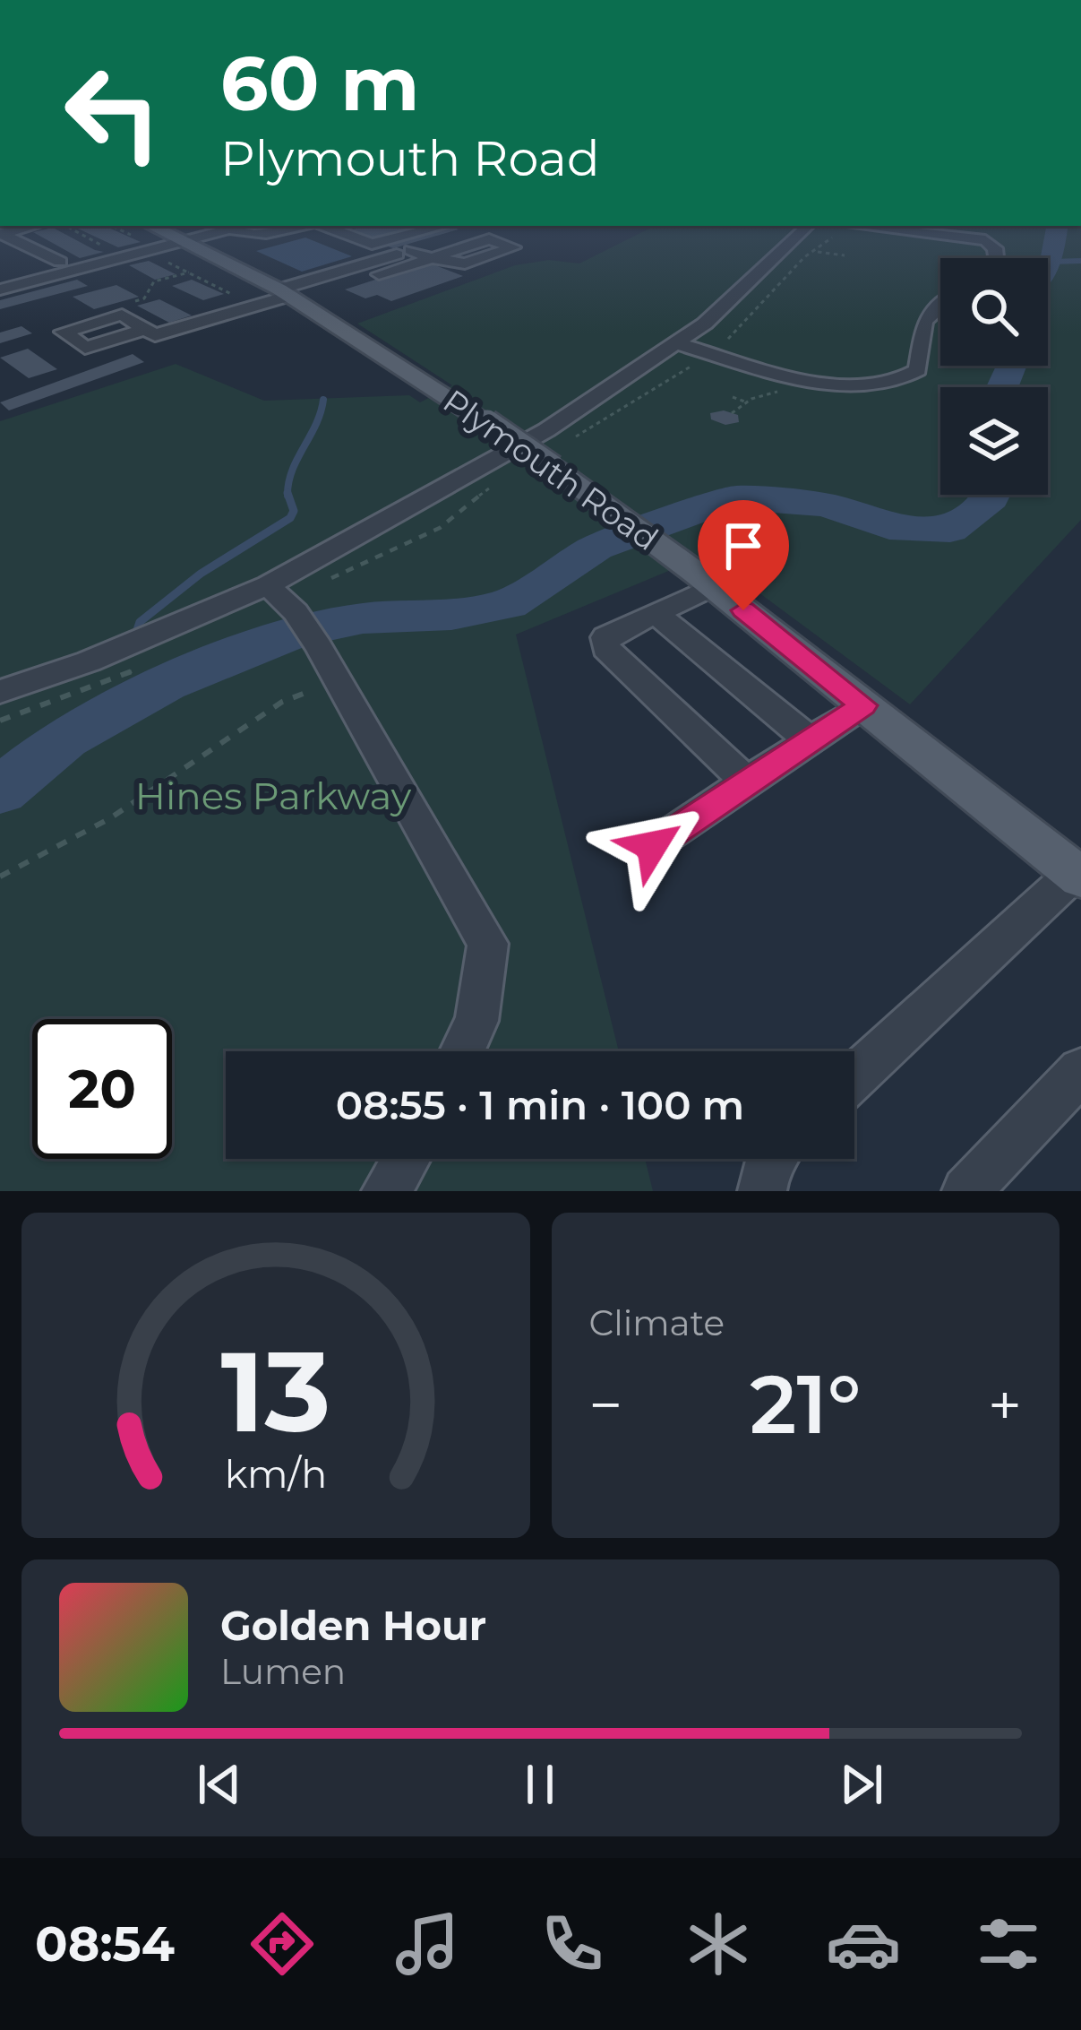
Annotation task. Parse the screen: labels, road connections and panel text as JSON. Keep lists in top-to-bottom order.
{
  "streets": {
    "main road": ["Plymouth Road"]
  },
  "parks": ["Hines Parkway"],
  "page": {
    "turn": ["60 m", "Plymouth Road"],
    "limit": "20",
    "trip": "08:55 · 1 min · 100 m",
    "tile": "Climate",
    "heat": ["−", "21°", "+"],
    "song": ["Golden Hour", "Lumen"],
    "tabs": "08:54",
    "gauge": ["13", "km/h"]
  }
}
